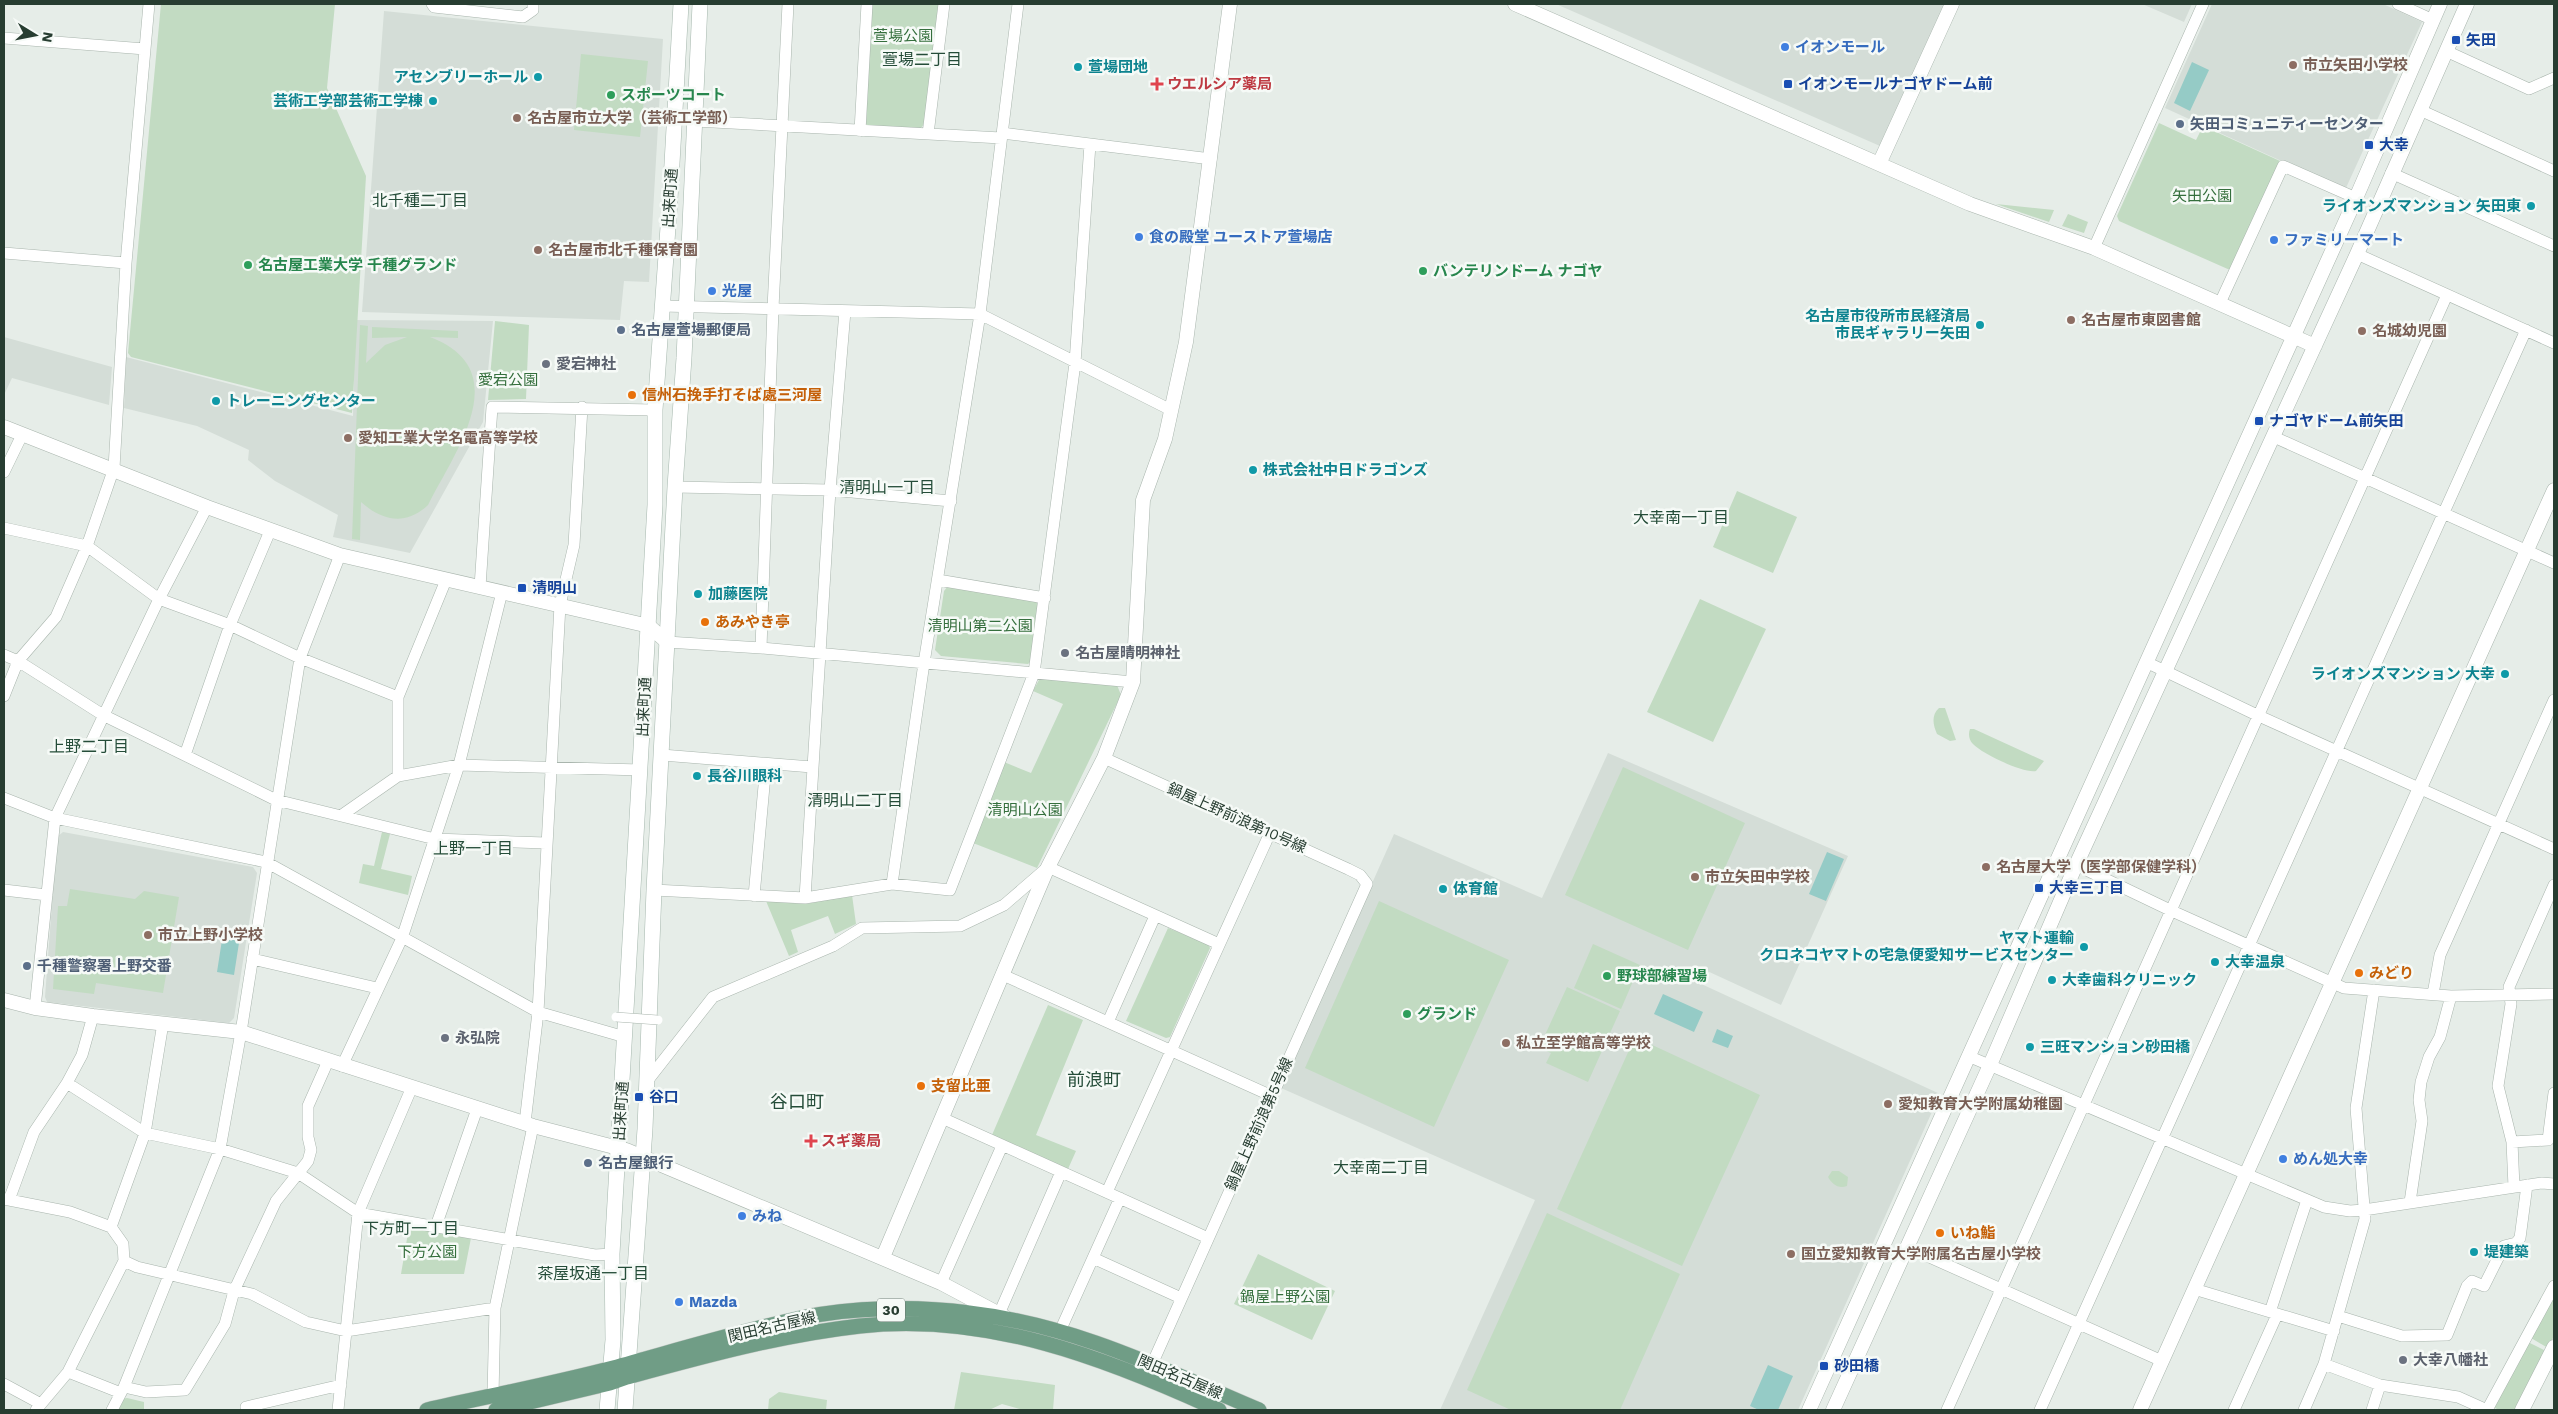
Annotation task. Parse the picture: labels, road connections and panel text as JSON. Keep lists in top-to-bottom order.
{
  "streets": {
    "main road": ["出来町通", "30", "関田名古屋線"],
    "street": ["鍋屋上野前浪第10号線", "鍋屋上野前浪第5号線"]
  },
  "crossings": [
    ["出来町通", "関田名古屋線"],
    ["鍋屋上野前浪第10号線", "鍋屋上野前浪第5号線"],
    ["鍋屋上野前浪第5号線", "関田名古屋線"]
  ],
  "districts": [
    "萱場二丁目",
    "北千種二丁目",
    "清明山一丁目",
    "大幸南一丁目",
    "上野二丁目",
    "清明山二丁目",
    "上野一丁目",
    "前浪町",
    "谷口町",
    "大幸南二丁目",
    "下方町一丁目",
    "茶屋坂通一丁目"
  ],
  "parks": [
    "萱場公園",
    "矢田公園",
    "愛宕公園",
    "清明山第二公園",
    "清明山公園",
    "下方公園",
    "鍋屋上野公園"
  ],
  "places": {
    "transit": [
      "矢田",
      "イオンモールナゴヤドーム前",
      "大幸",
      "ナゴヤドーム前矢田",
      "清明山",
      "大幸三丁目",
      "谷口",
      "砂田橋"
    ],
    "other": [
      "イオンモール",
      "市立矢田小学校",
      "萱場団地",
      "アセンブリーホール",
      "スポーツコート",
      "芸術工学部芸術工学棟",
      "名古屋市立大学（芸術工学部）",
      "矢田コミュニティーセンター",
      "ライオンズマンション 矢田東",
      "食の殿堂 ユーストア萱場店",
      "ファミリーマート",
      "名古屋市北千種保育園",
      "名古屋工業大学 千種グランド",
      "バンテリンドーム ナゴヤ",
      "光屋",
      "名古屋市東図書館",
      "名古屋市役所市民経済局 市民ギャラリー矢田",
      "名古屋萱場郵便局",
      "名城幼児園",
      "愛宕神社",
      "信州石挽手打そば處三河屋",
      "トレーニングセンター",
      "愛知工業大学名電高等学校",
      "株式会社中日ドラゴンズ",
      "加藤医院",
      "あみやき亭",
      "名古屋晴明神社",
      "ライオンズマンション 大幸",
      "長谷川眼科",
      "名古屋大学（医学部保健学科）",
      "市立矢田中学校",
      "体育館",
      "市立上野小学校",
      "ヤマト運輸 クロネコヤマトの宅急便愛知サービスセンター",
      "大幸温泉",
      "千種警察署上野交番",
      "みどり",
      "野球部練習場",
      "大幸歯科クリニック",
      "グランド",
      "永弘院",
      "私立至学館高等学校",
      "三旺マンション砂田橋",
      "支留比亜",
      "愛知教育大学附属幼稚園",
      "めん処大幸",
      "名古屋銀行",
      "みね",
      "いね鮨",
      "堤建築",
      "国立愛知教育大学附属名古屋小学校",
      "Mazda",
      "大幸八幡社"
    ],
    "health": ["ウエルシア薬局", "スギ薬局"]
  },
  "north": "right"
}
